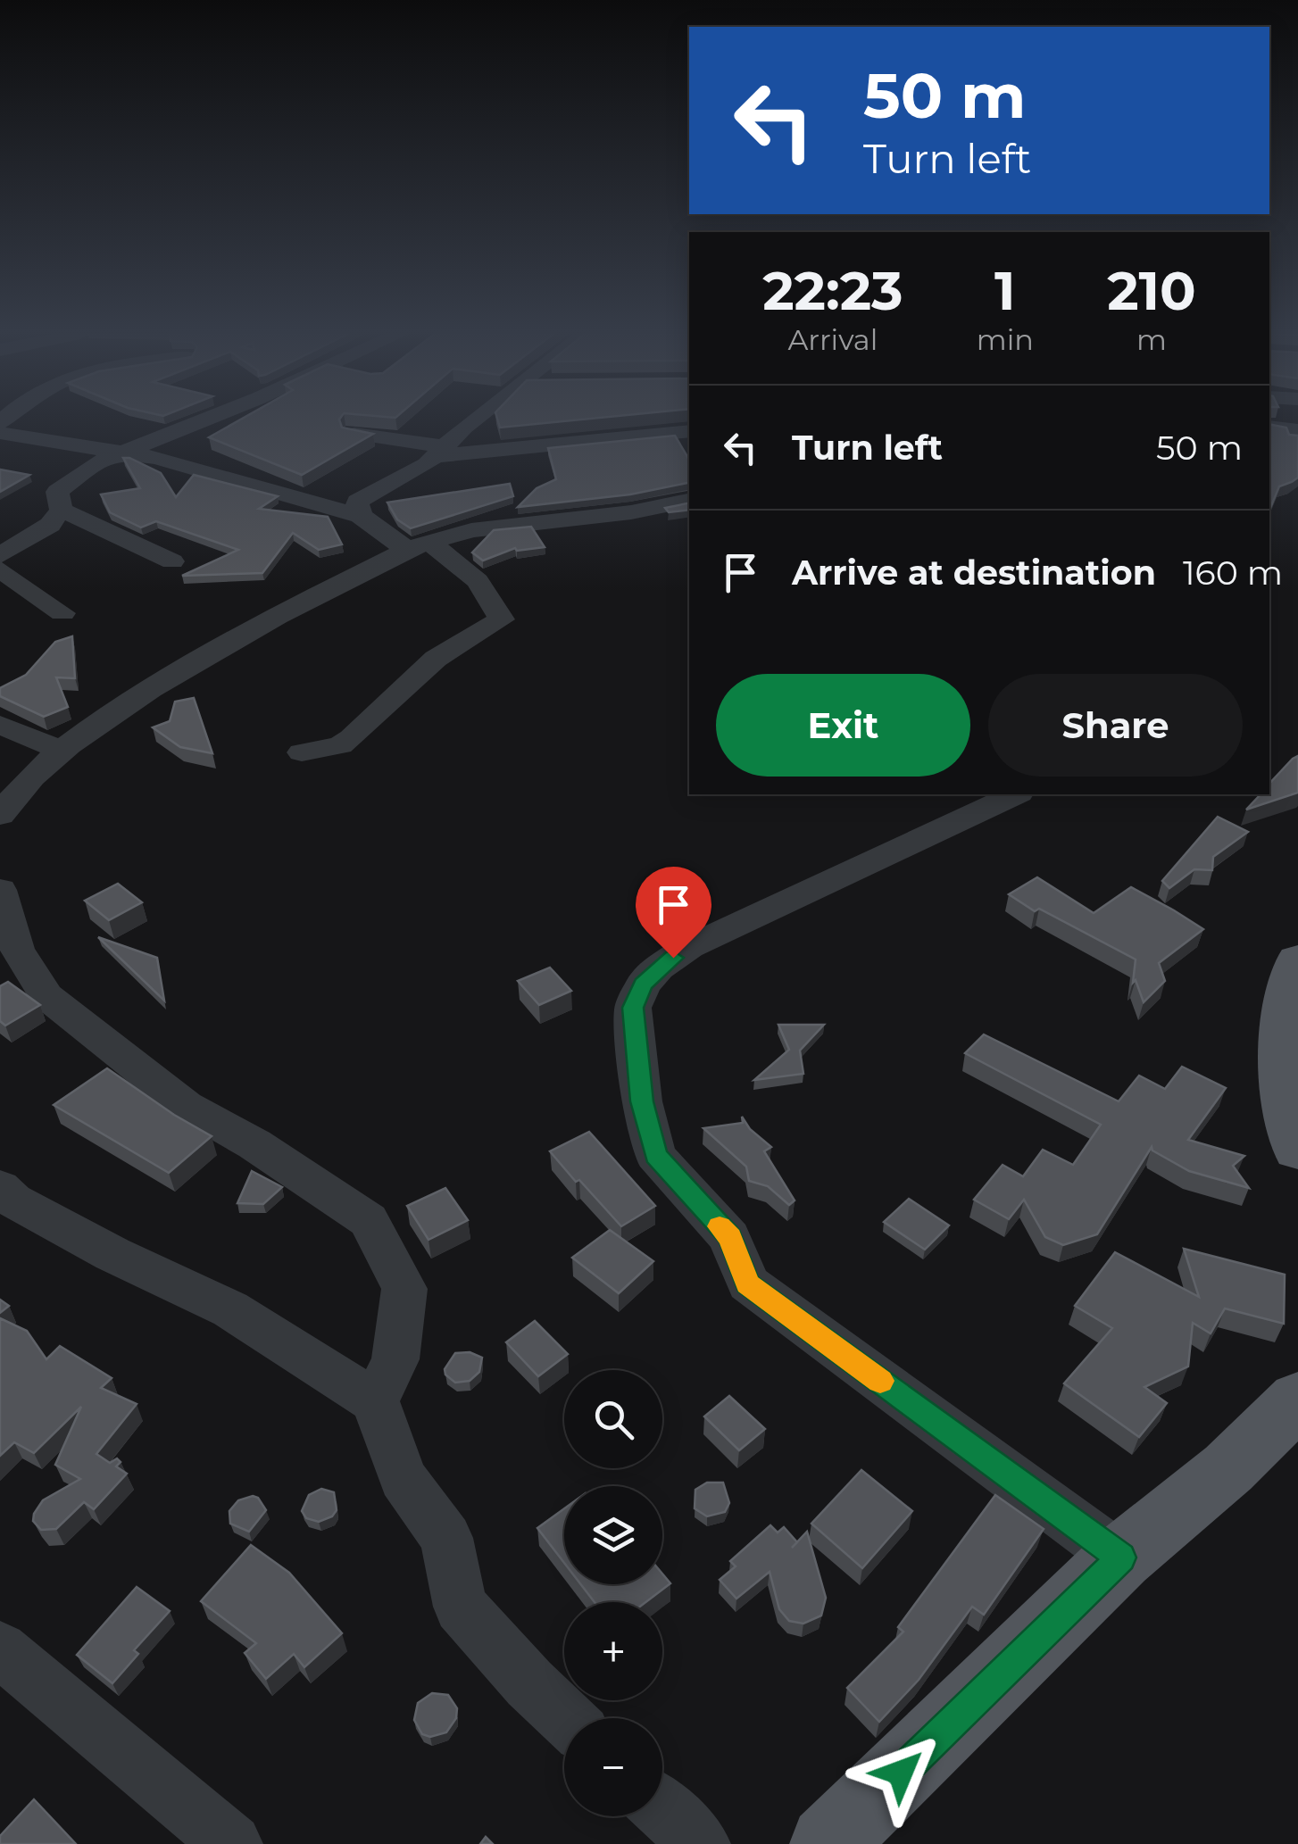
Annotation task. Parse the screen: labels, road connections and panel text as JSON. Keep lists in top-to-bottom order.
{
  "page": {
    "turn": ["50 m", "Turn left"],
    "eta": [
      "22:23",
      "Arrival",
      "1",
      "min",
      "210",
      "m"
    ],
    "list": [
      {
        "name": "Turn left",
        "value": "50 m"
      },
      {
        "name": "Arrive at destination",
        "value": "160 m"
      }
    ],
    "buttons": ["Exit", "Share"],
    "map_buttons": ["+", "−"]
  }
}
